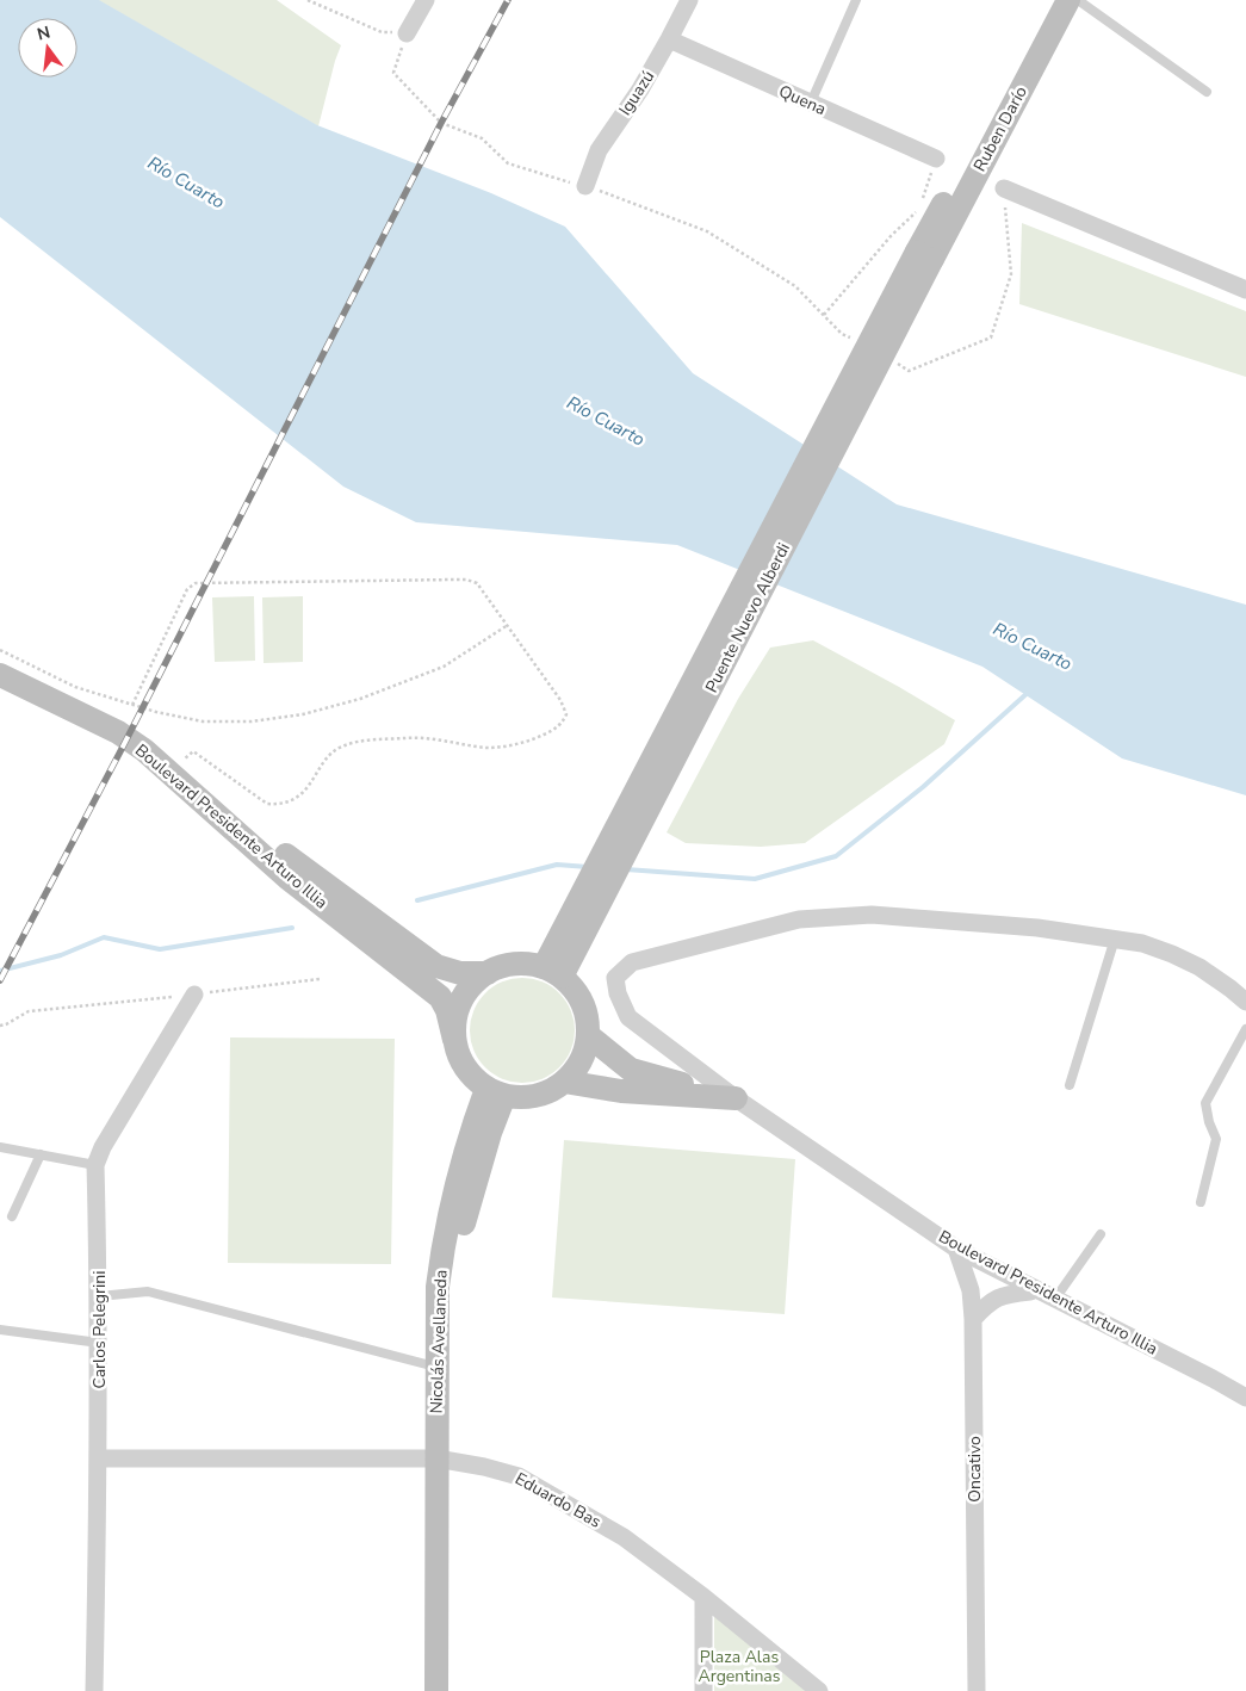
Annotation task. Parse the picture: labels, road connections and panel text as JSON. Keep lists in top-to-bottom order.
{
  "streets": {
    "main road": [
      "Ruben Darío",
      "Puente Nuevo Alberdi",
      "Boulevard Presidente Arturo Illia",
      "Nicolás Avellaneda"
    ],
    "street": [
      "Iguazú",
      "Quena",
      "Carlos Pelegrini",
      "Oncativo",
      "Eduardo Bas"
    ]
  },
  "crossings": [
    ["Iguazú", "Quena"],
    ["Ruben Darío", "Puente Nuevo Alberdi"],
    ["Puente Nuevo Alberdi", "Boulevard Presidente Arturo Illia"],
    ["Puente Nuevo Alberdi", "Nicolás Avellaneda"],
    ["Boulevard Presidente Arturo Illia", "Nicolás Avellaneda"],
    ["Boulevard Presidente Arturo Illia", "Oncativo"],
    ["Carlos Pelegrini", "Eduardo Bas"],
    ["Nicolás Avellaneda", "Eduardo Bas"]
  ],
  "water": ["Río Cuarto"],
  "parks": ["Plaza Alas Argentinas"],
  "north": "top"
}
